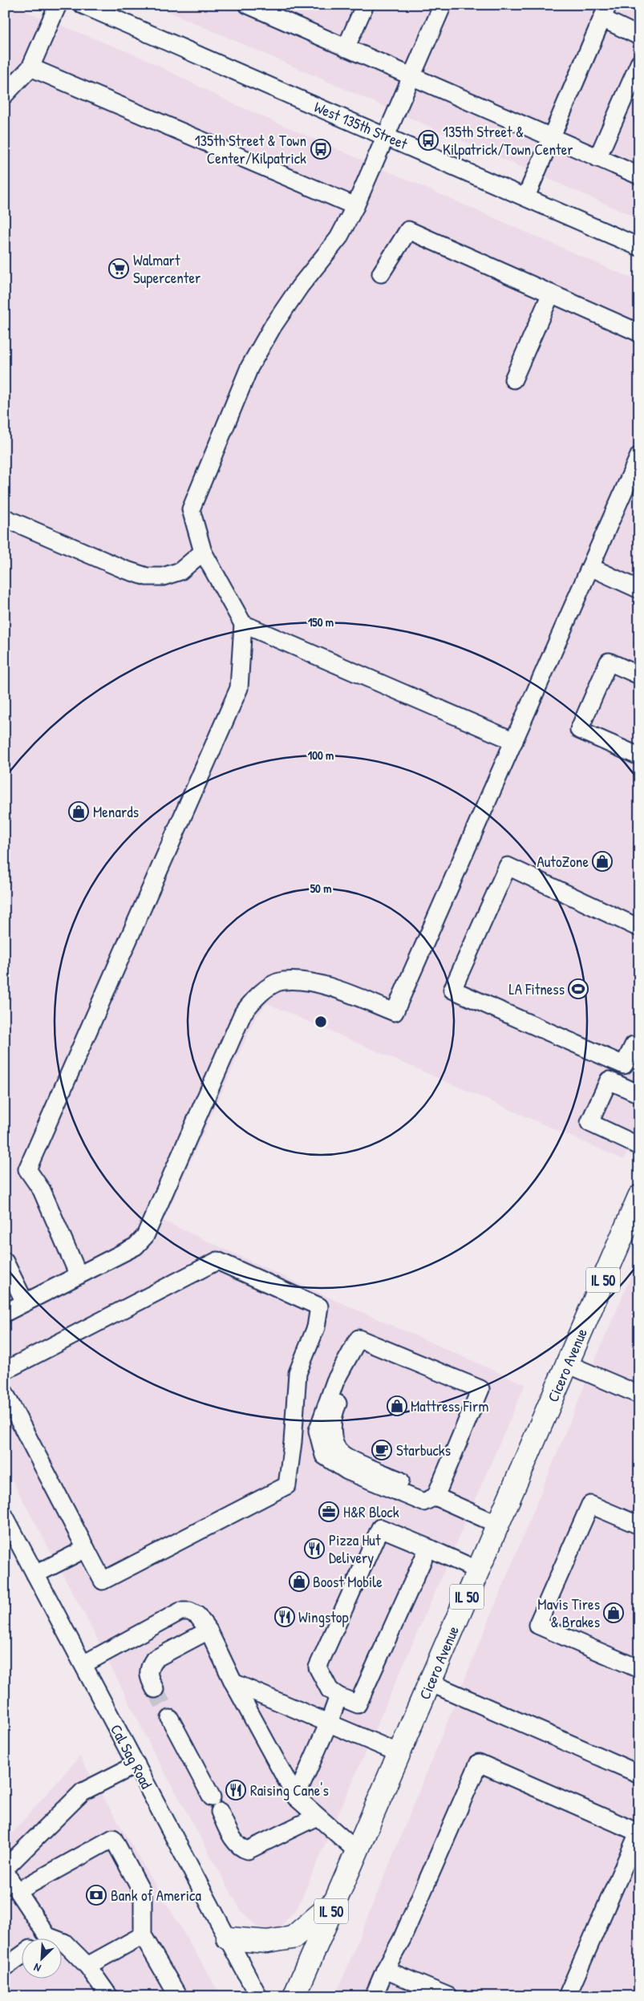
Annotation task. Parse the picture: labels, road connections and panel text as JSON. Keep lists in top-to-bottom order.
{
  "streets": {
    "main road": ["IL 50", "Cicero Avenue"],
    "street": ["West 135th Street", "Cal Sag Road"]
  },
  "places": {
    "bus stop": ["135th Street & Kilpatrick/Town Center", "135th Street & Town Center/Kilpatrick"],
    "supermarket": ["Walmart Supercenter"],
    "shop": [
      "Menards",
      "AutoZone",
      "Mattress Firm",
      "Boost Mobile",
      "Mavis Tires & Brakes"
    ],
    "sports": ["LA Fitness"],
    "cafe": ["Starbucks"],
    "office": ["H&R Block"],
    "restaurant": ["Pizza Hut Delivery", "Wingstop", "Raising Cane's"],
    "bank": ["Bank of America"]
  },
  "north": "bottom left",
  "rings": ["150 m", "100 m", "50 m"]
}
